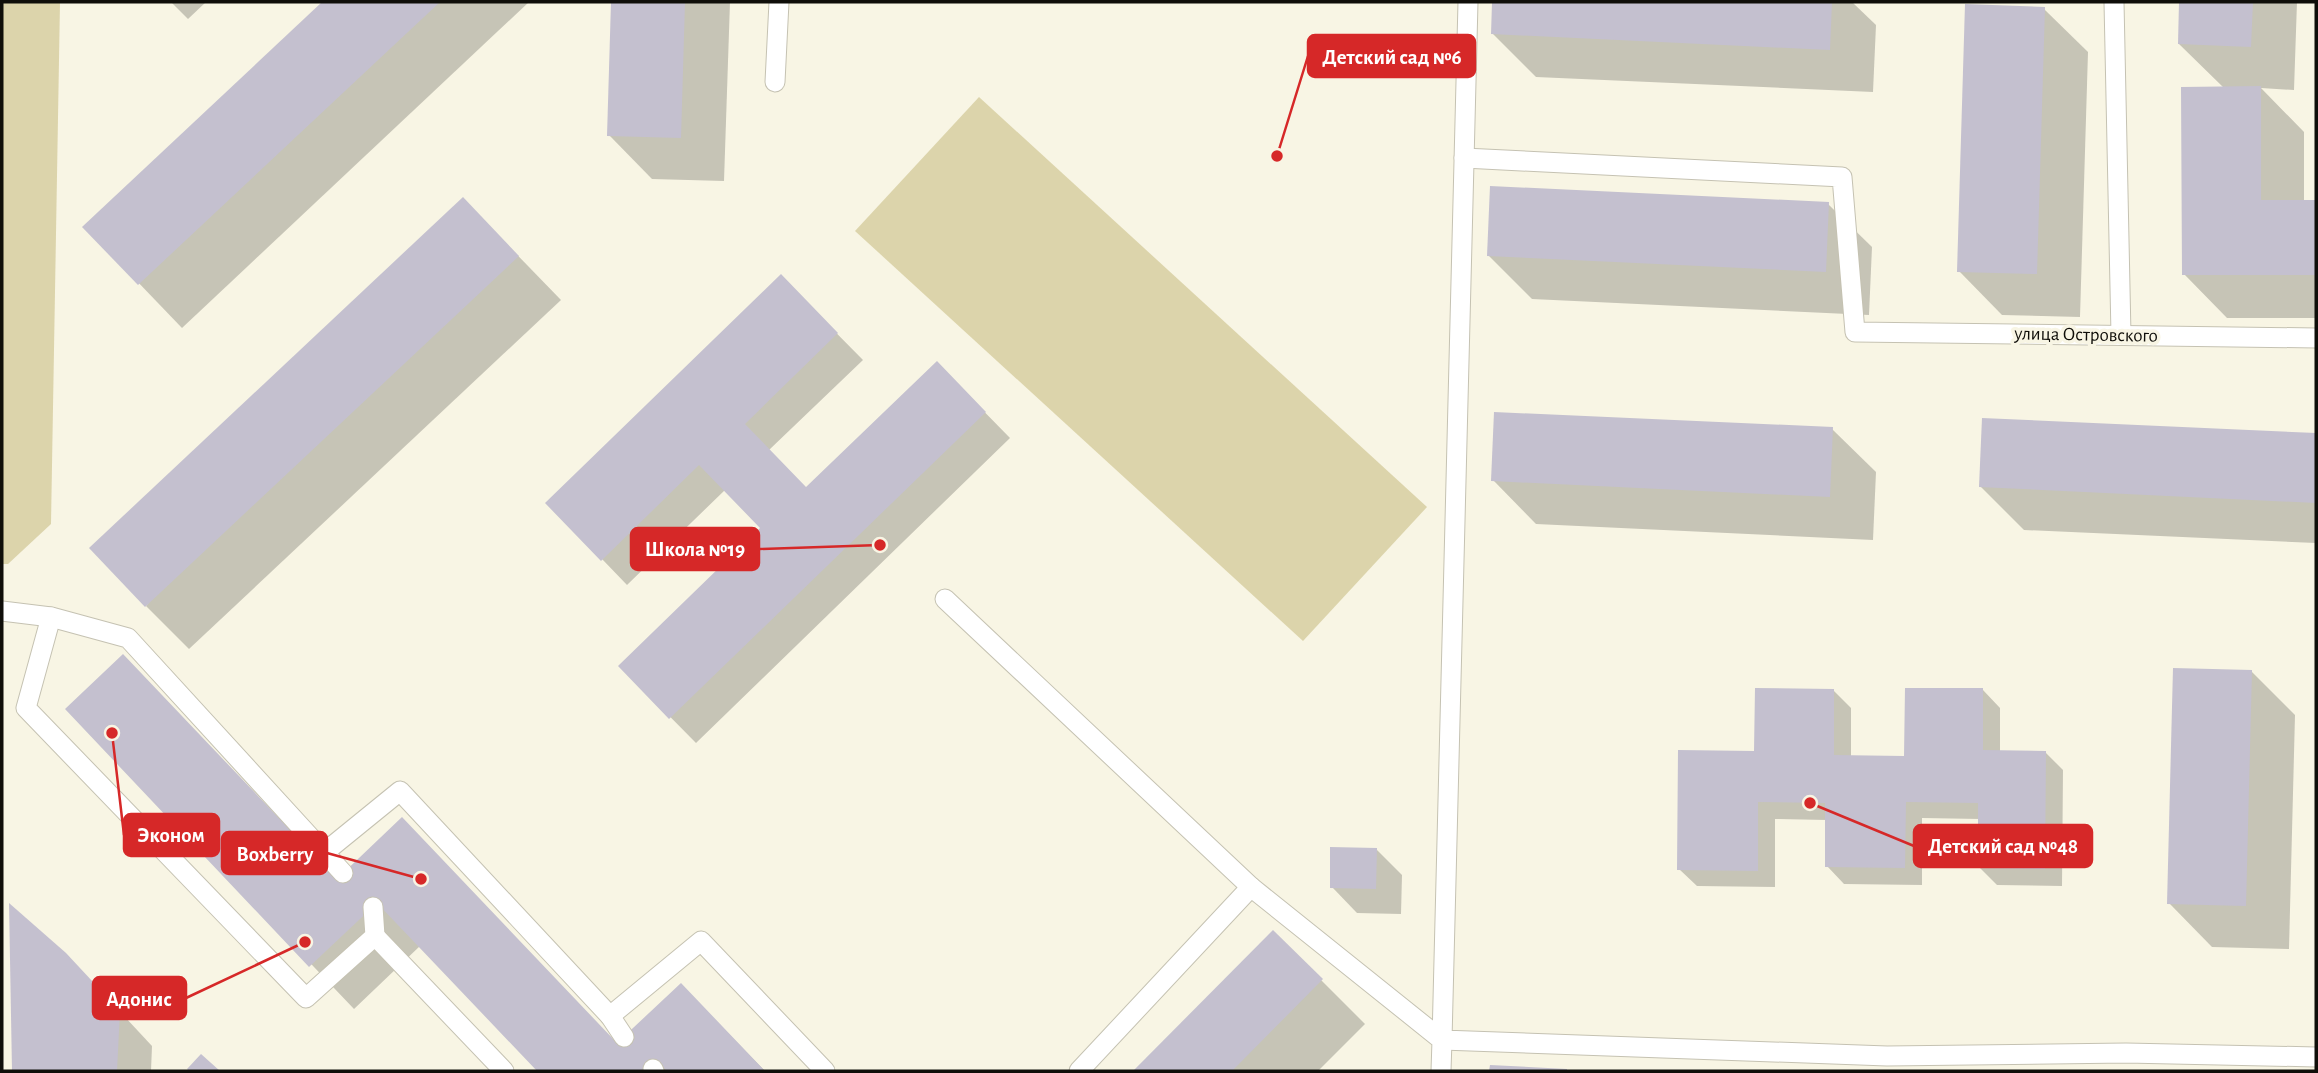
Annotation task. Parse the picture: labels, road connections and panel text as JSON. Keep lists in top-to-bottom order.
{
  "streets": {
    "lane": ["улица Островского"]
  },
  "places": [
    "Детский сад №6",
    "Школа №19",
    "Эконом",
    "Детский сад №48",
    "Boxberry",
    "Адонис"
  ]
}
